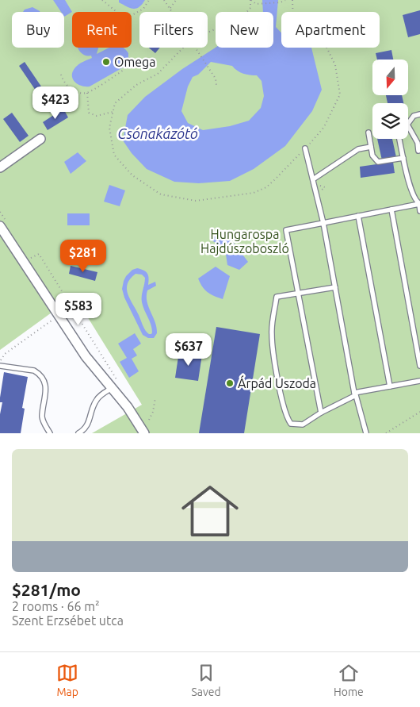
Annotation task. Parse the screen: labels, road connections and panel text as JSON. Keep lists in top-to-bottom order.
{
  "water": ["Csónakázótó"],
  "parks": ["Hungarospa Hajdúszoboszló"],
  "places": ["Omega", "Árpád Uszoda"],
  "north": "bottom",
  "page": {
    "chip": [
      "Buy",
      "Rent",
      "Filters",
      "New",
      "Apartment"
    ],
    "price": [
      "$423",
      "$281",
      "$583",
      "$637"
    ],
    "list": [
      {
        "name": "$281/mo",
        "note": "2 rooms · 66 m² · Szent Erzsébet utca"
      }
    ],
    "tabs": ["Map", "Saved", "Home"]
  }
}
